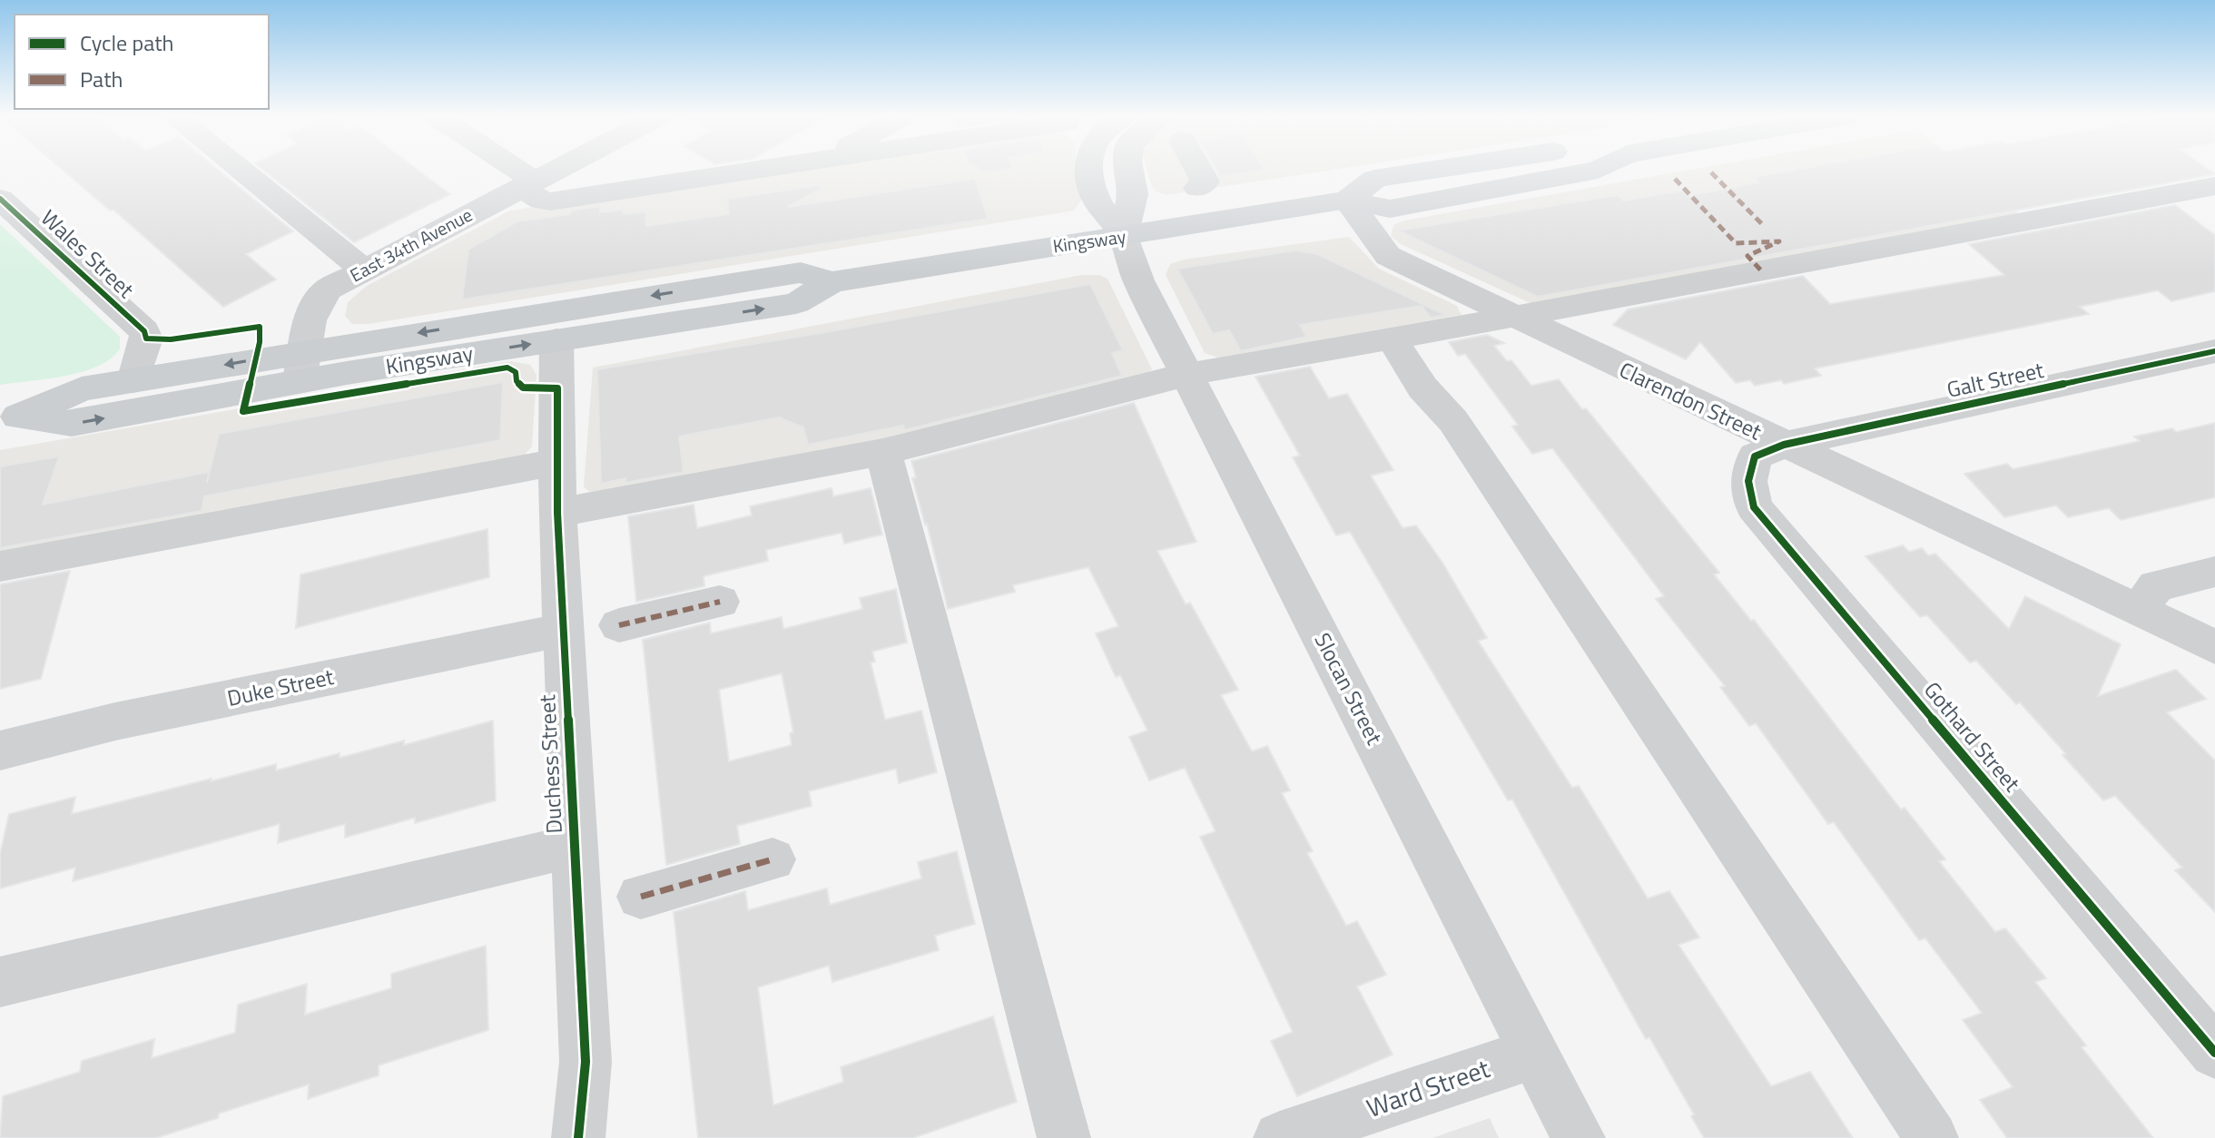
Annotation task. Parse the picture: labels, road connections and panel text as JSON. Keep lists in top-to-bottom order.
{
  "streets": {
    "main road": ["Kingsway"],
    "street": [
      "East 34th Avenue",
      "Wales Street",
      "Galt Street",
      "Clarendon Street",
      "Duke Street",
      "Slocan Street",
      "Gothard Street",
      "Duchess Street",
      "Ward Street"
    ]
  },
  "crossings": [
    ["Kingsway", "East 34th Avenue"],
    ["Kingsway", "Wales Street"],
    ["Kingsway", "Clarendon Street"],
    ["Kingsway", "Slocan Street"],
    ["Kingsway", "Duchess Street"],
    ["Galt Street", "Clarendon Street"],
    ["Galt Street", "Gothard Street"],
    ["Clarendon Street", "Gothard Street"],
    ["Duke Street", "Duchess Street"],
    ["Slocan Street", "Ward Street"]
  ],
  "legend": ["Cycle path", "Path"]
}
